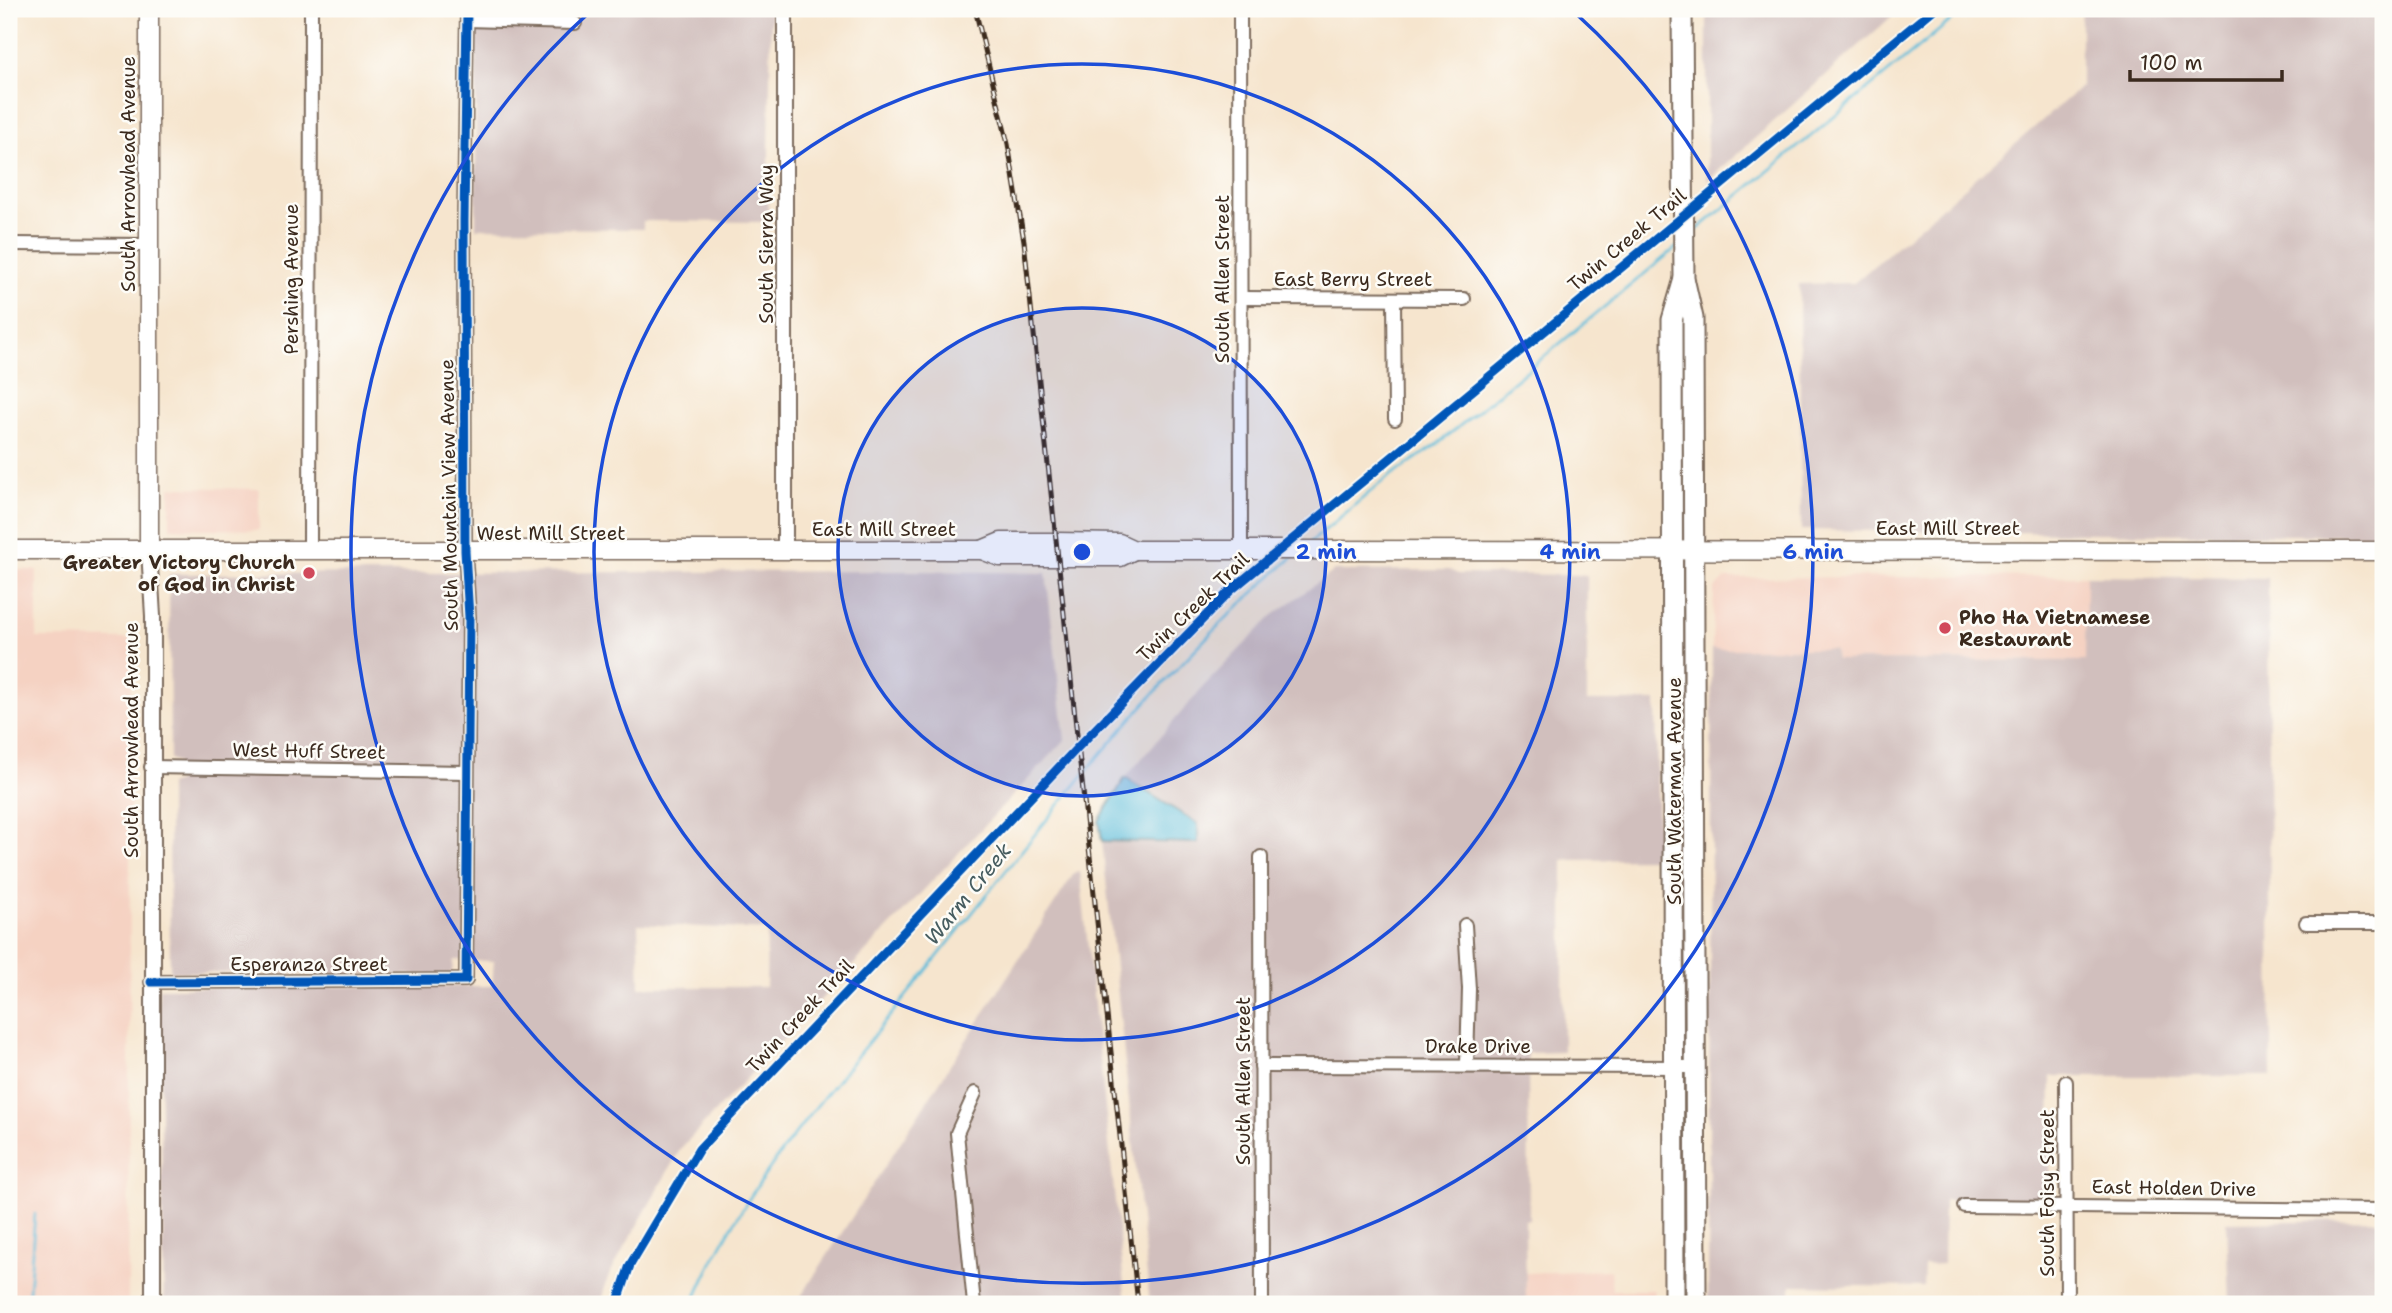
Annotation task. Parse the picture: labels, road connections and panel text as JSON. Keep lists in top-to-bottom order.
{
  "streets": {
    "main road": [
      "South Arrowhead Avenue",
      "East Mill Street",
      "West Mill Street",
      "South Waterman Avenue"
    ],
    "street": [
      "South Sierra Way",
      "Pershing Avenue",
      "South Allen Street",
      "East Berry Street",
      "South Mountain View Avenue",
      "West Huff Street",
      "Esperanza Street",
      "Drake Drive",
      "East Holden Drive",
      "South Foisy Street"
    ],
    "cycle path": ["Twin Creek Trail"]
  },
  "crossings": [
    ["South Arrowhead Avenue", "West Mill Street"],
    ["South Arrowhead Avenue", "West Huff Street"],
    ["South Arrowhead Avenue", "Esperanza Street"],
    ["South Sierra Way", "East Mill Street"],
    ["South Sierra Way", "West Mill Street"],
    ["Pershing Avenue", "West Mill Street"],
    ["South Allen Street", "East Berry Street"],
    ["South Allen Street", "East Mill Street"],
    ["South Allen Street", "Drake Drive"],
    ["South Mountain View Avenue", "West Mill Street"],
    ["South Mountain View Avenue", "West Huff Street"],
    ["South Mountain View Avenue", "Esperanza Street"],
    ["East Mill Street", "West Mill Street"],
    ["East Mill Street", "South Waterman Avenue"],
    ["South Waterman Avenue", "Drake Drive"],
    ["East Holden Drive", "South Foisy Street"]
  ],
  "water": ["Warm Creek"],
  "places": ["Greater Victory Church of God in Christ", "Pho Ha Vietnamese Restaurant"],
  "scale_bar": "100 m",
  "rings": ["2 min", "4 min", "6 min"]
}
